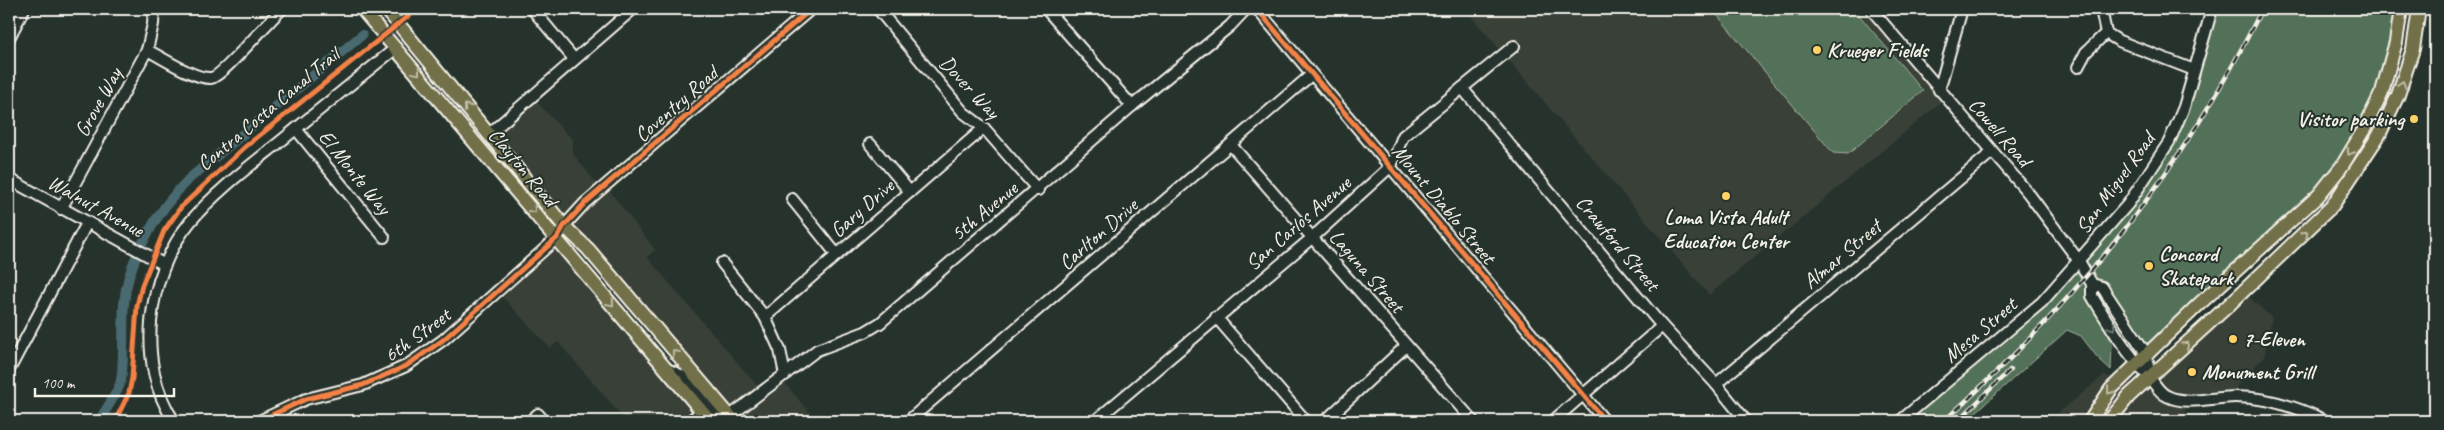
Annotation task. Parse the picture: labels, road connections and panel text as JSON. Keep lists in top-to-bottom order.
{
  "streets": {
    "main road": ["Clayton Road"],
    "street": [
      "Dover Way",
      "Grove Way",
      "Coventry Road",
      "Cowell Road",
      "El Monte Way",
      "San Miguel Road",
      "Mount Diablo Street",
      "Walnut Avenue",
      "Gary Drive",
      "5th Avenue",
      "San Carlos Avenue",
      "Carlton Drive",
      "Crawford Street",
      "Almar Street",
      "Laguna Street",
      "Mesa Street",
      "6th Street"
    ],
    "cycle path": ["Contra Costa Canal Trail"]
  },
  "crossings": [
    ["Dover Way", "Gary Drive"],
    ["Dover Way", "5th Avenue"],
    ["Grove Way", "Walnut Avenue"],
    ["Coventry Road", "Clayton Road"],
    ["Coventry Road", "6th Street"],
    ["Cowell Road", "San Miguel Road"],
    ["Cowell Road", "Almar Street"],
    ["Cowell Road", "Mesa Street"],
    ["Clayton Road", "5th Avenue"],
    ["Clayton Road", "6th Street"],
    ["San Miguel Road", "Mesa Street"],
    ["Mount Diablo Street", "San Carlos Avenue"],
    ["Mount Diablo Street", "Carlton Drive"],
    ["San Carlos Avenue", "Crawford Street"],
    ["San Carlos Avenue", "Laguna Street"],
    ["Carlton Drive", "Laguna Street"],
    ["Crawford Street", "Almar Street"]
  ],
  "places": [
    "Krueger Fields",
    "Visitor parking",
    "Loma Vista Adult Education Center",
    "Concord Skatepark",
    "7-Eleven",
    "Monument Grill"
  ],
  "scale_bar": "100 m"
}
